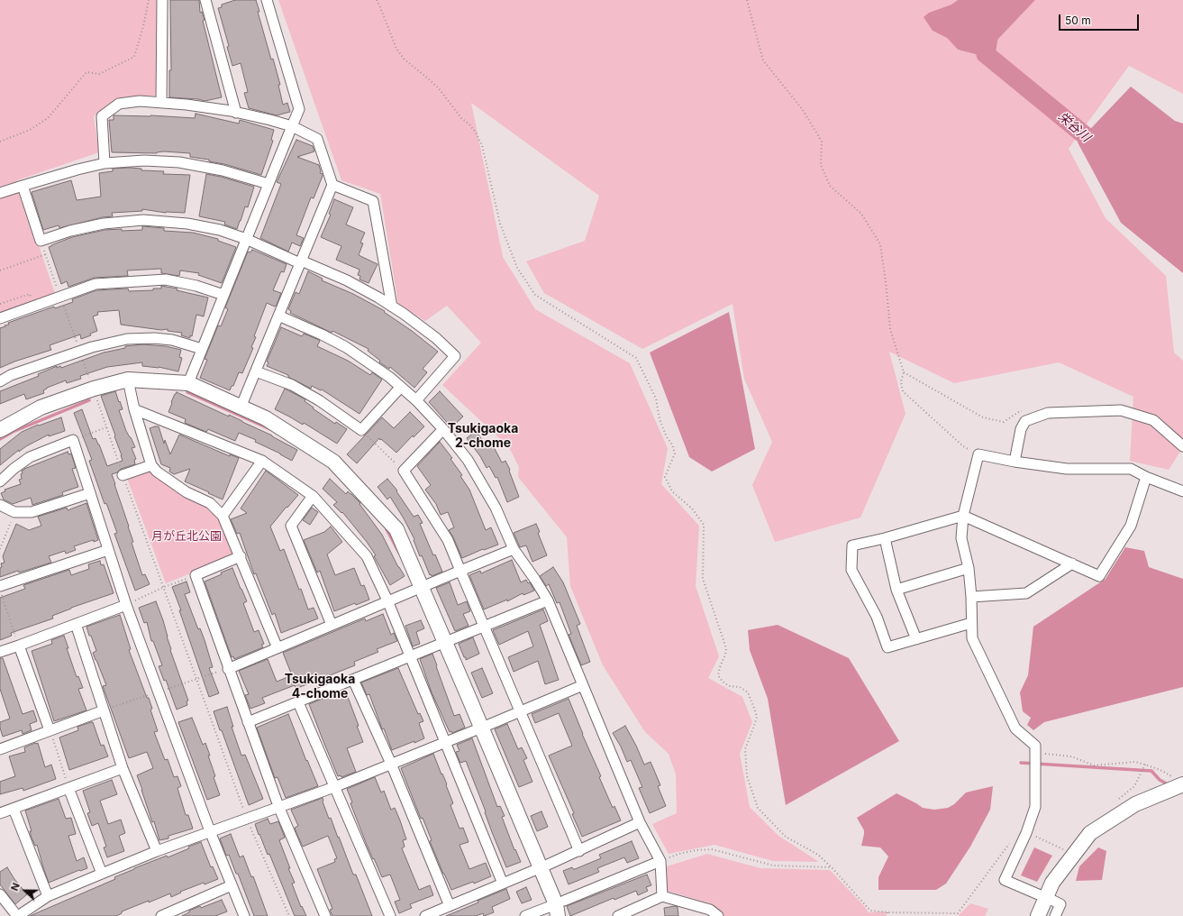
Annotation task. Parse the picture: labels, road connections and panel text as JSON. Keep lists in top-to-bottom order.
{
  "districts": ["Tsukigaoka 2-chome", "Tsukigaoka 4-chome"],
  "water": ["栄谷川"],
  "parks": ["月が丘北公園"],
  "scale_bar": "50 m",
  "north": "left"
}
